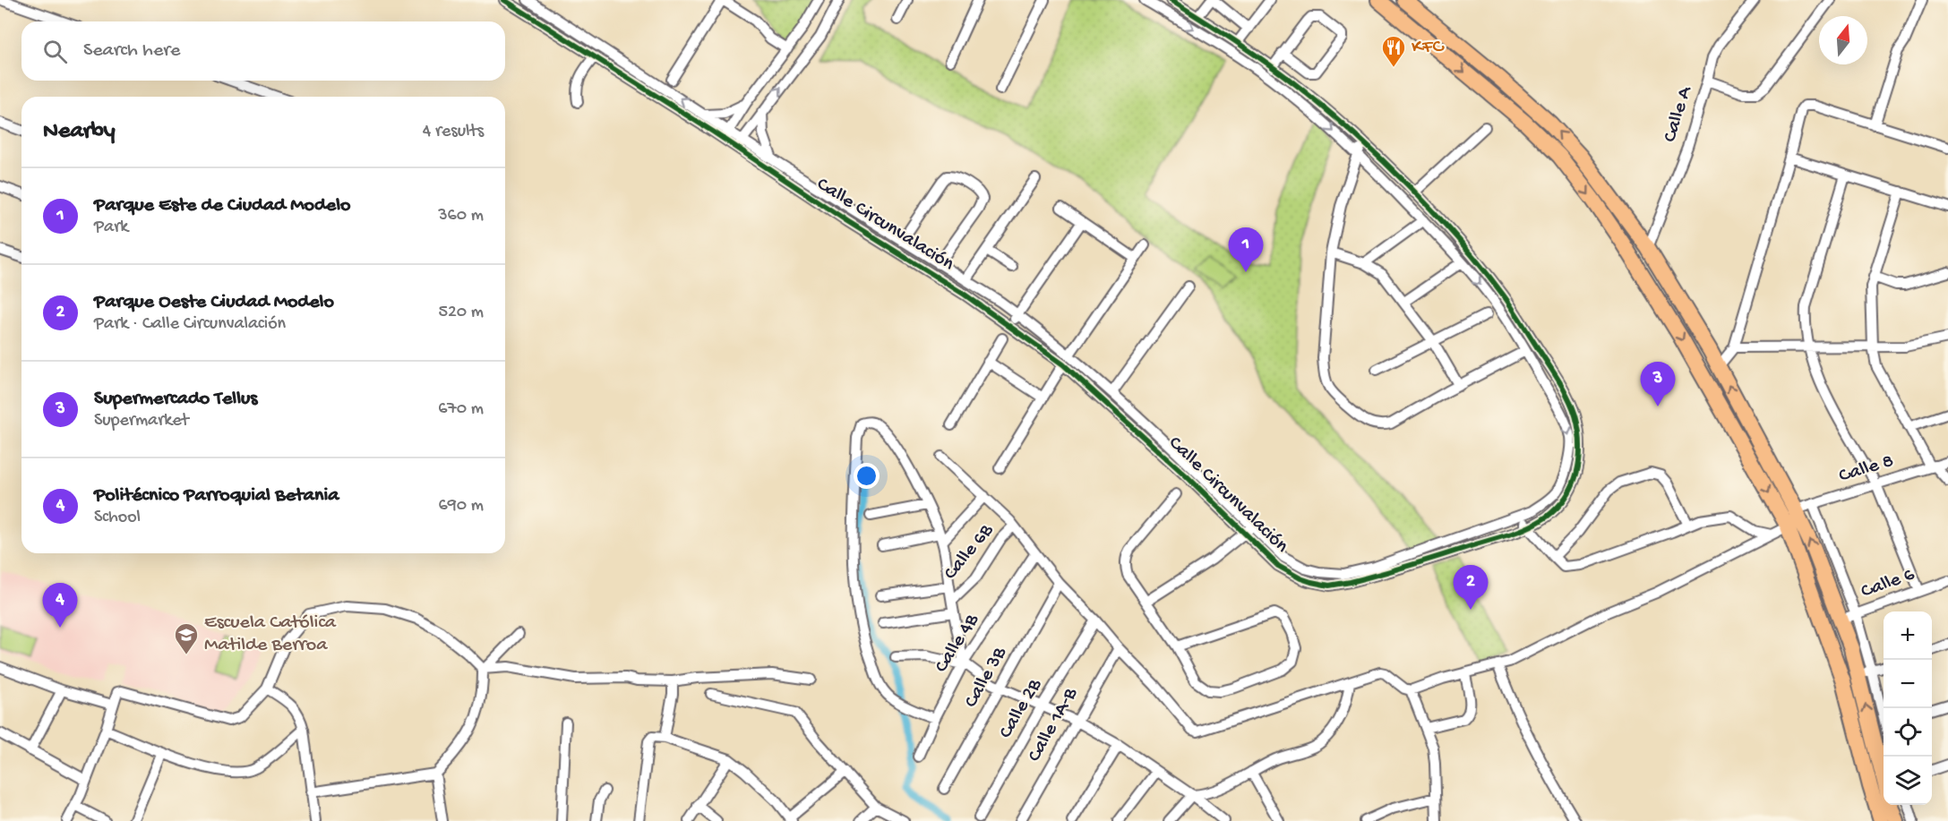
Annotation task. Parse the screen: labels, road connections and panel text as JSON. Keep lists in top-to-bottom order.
{
  "streets": {
    "street": [
      "Calle A",
      "Calle Circunvalación",
      "Calle 8",
      "Calle 6B",
      "Calle 6",
      "Calle 4B",
      "Calle 3B",
      "Calle 2B",
      "Calle 1A-B"
    ]
  },
  "places": {
    "restaurant": ["KFC"],
    "school or university": ["Escuela Católica Matilde Berroa"]
  },
  "north": "top",
  "page": {
    "search": "Search here",
    "heading": ["Nearby", "4 results"],
    "list": [
      {
        "mark": "1",
        "name": "Parque Este de Ciudad Modelo",
        "note": "Park",
        "value": "360 m"
      },
      {
        "mark": "2",
        "name": "Parque Oeste Ciudad Modelo",
        "note": "Park · Calle Circunvalación",
        "value": "520 m"
      },
      {
        "mark": "3",
        "name": "Supermercado Tellus",
        "note": "Supermarket",
        "value": "670 m"
      },
      {
        "mark": "4",
        "name": "Politécnico Parroquial Betania",
        "note": "School",
        "value": "690 m"
      }
    ],
    "pins": [
      "1",
      "3",
      "2",
      "4"
    ],
    "map_buttons": ["+", "−"]
  }
}
